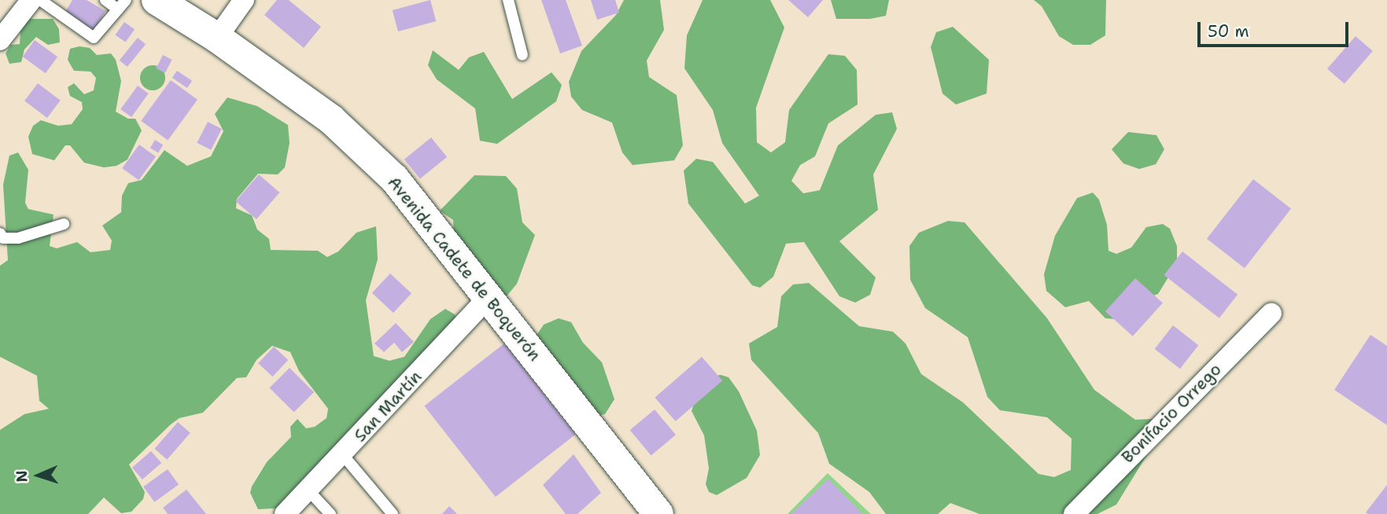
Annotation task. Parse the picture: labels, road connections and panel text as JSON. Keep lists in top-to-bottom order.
{
  "streets": {
    "main road": ["Avenida Cadete de Boquerón"],
    "street": ["San Martín", "Bonifacio Orrego"]
  },
  "crossings": [
    ["Avenida Cadete de Boquerón", "San Martín"]
  ],
  "scale_bar": "50 m",
  "north": "left"
}
